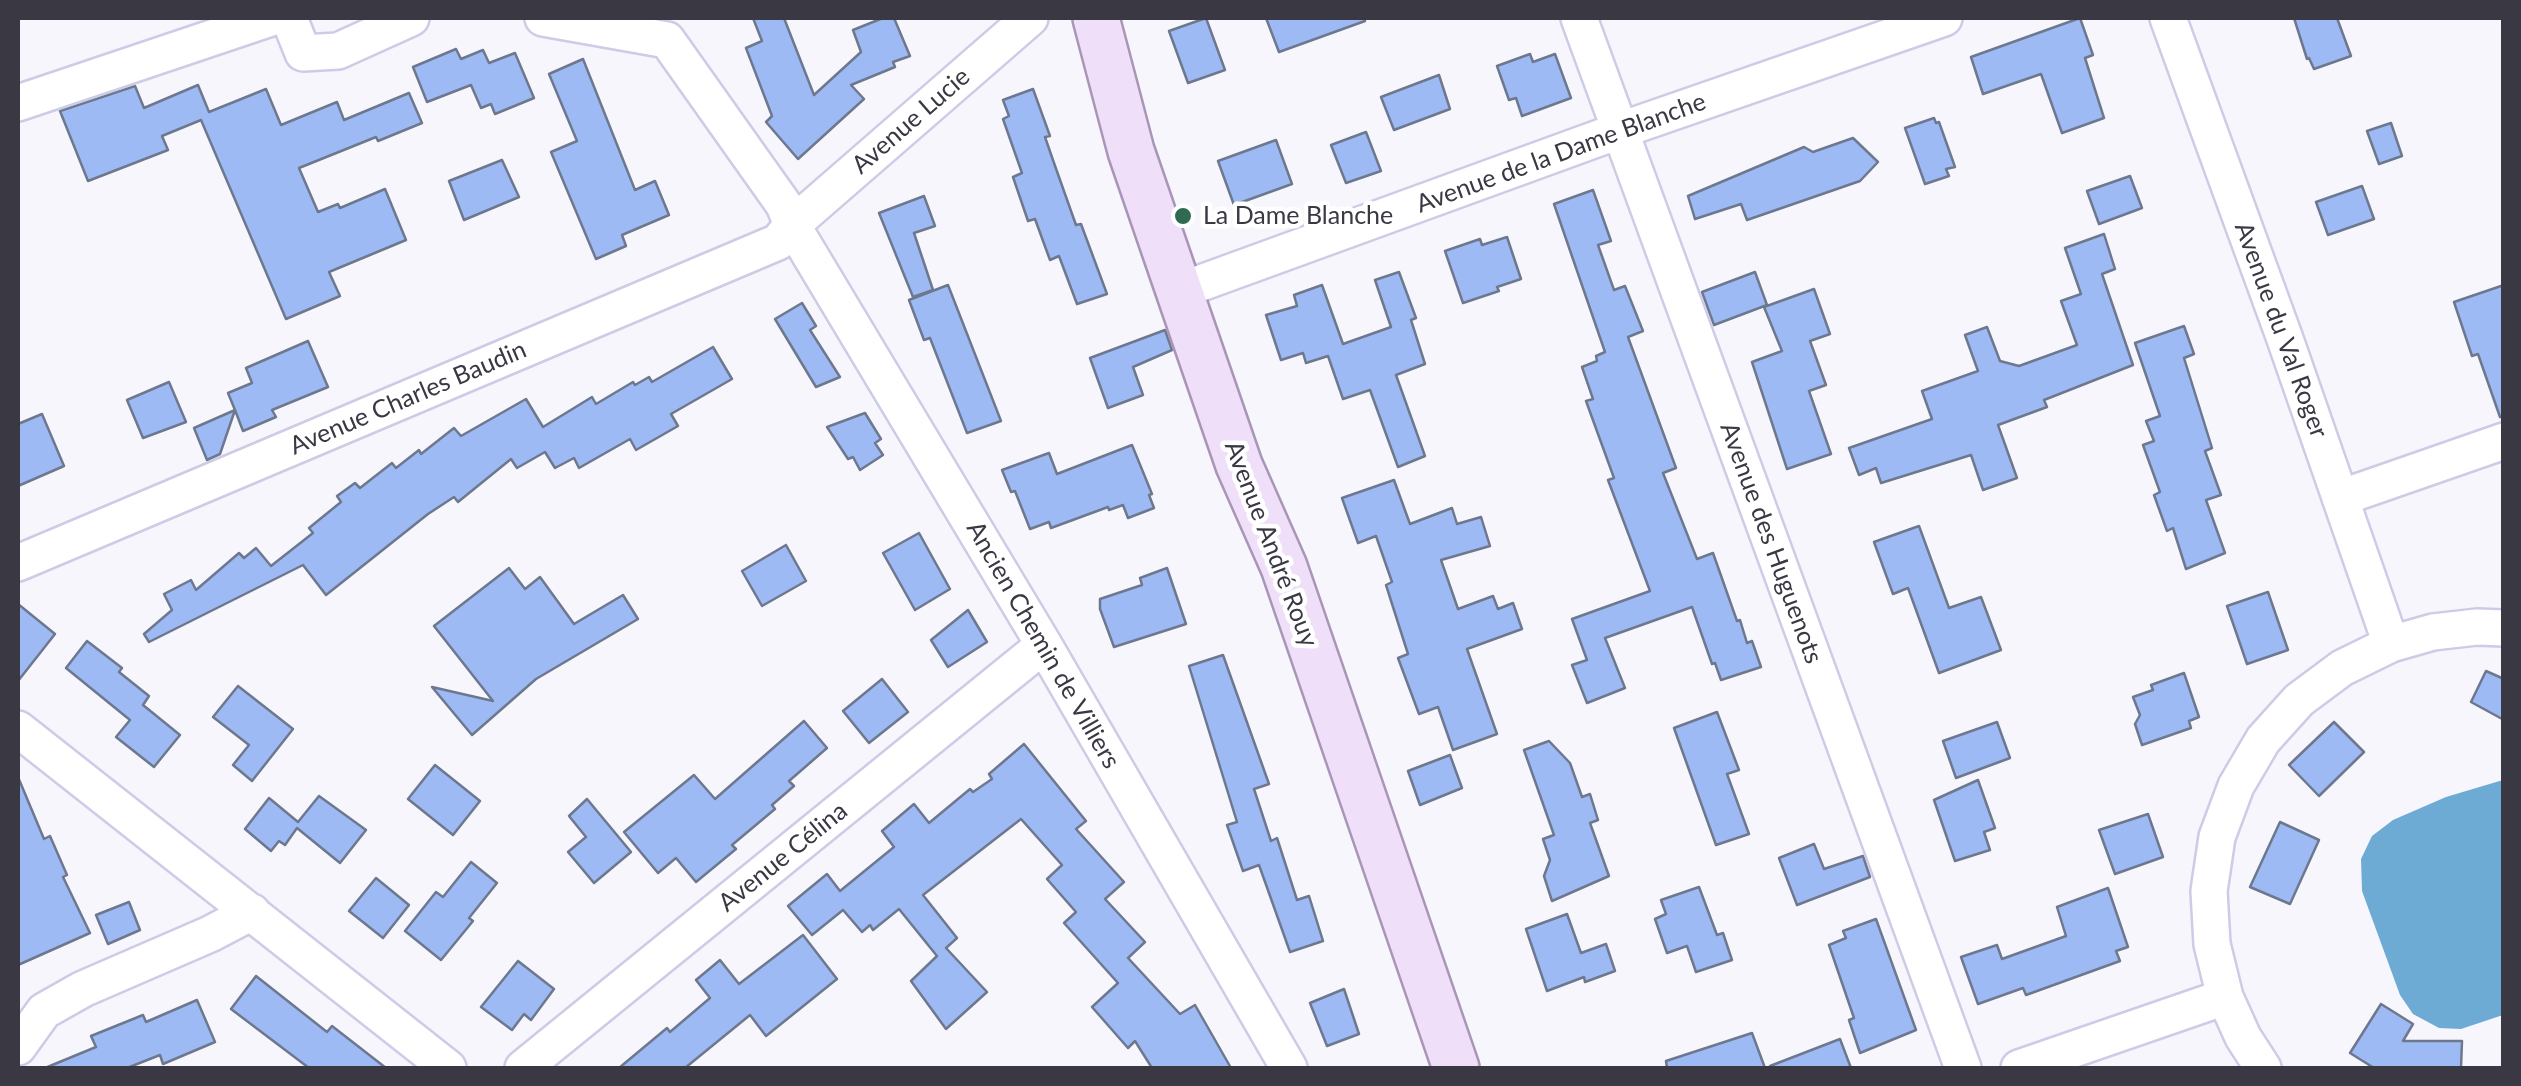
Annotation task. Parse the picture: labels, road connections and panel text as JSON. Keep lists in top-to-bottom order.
{
  "streets": {
    "main road": ["Avenue André Rouy"],
    "street": [
      "Avenue Lucie",
      "Avenue de la Dame Blanche",
      "Avenue du Val Roger",
      "Avenue Charles Baudin",
      "Avenue des Huguenots",
      "Ancien Chemin de Villiers",
      "Avenue Célina"
    ]
  },
  "crossings": [
    ["Avenue Lucie", "Avenue Charles Baudin"],
    ["Avenue Lucie", "Ancien Chemin de Villiers"],
    ["Avenue de la Dame Blanche", "Avenue des Huguenots"],
    ["Avenue de la Dame Blanche", "Avenue André Rouy"],
    ["Avenue Charles Baudin", "Ancien Chemin de Villiers"],
    ["Ancien Chemin de Villiers", "Avenue Célina"]
  ],
  "places": ["La Dame Blanche"]
}
